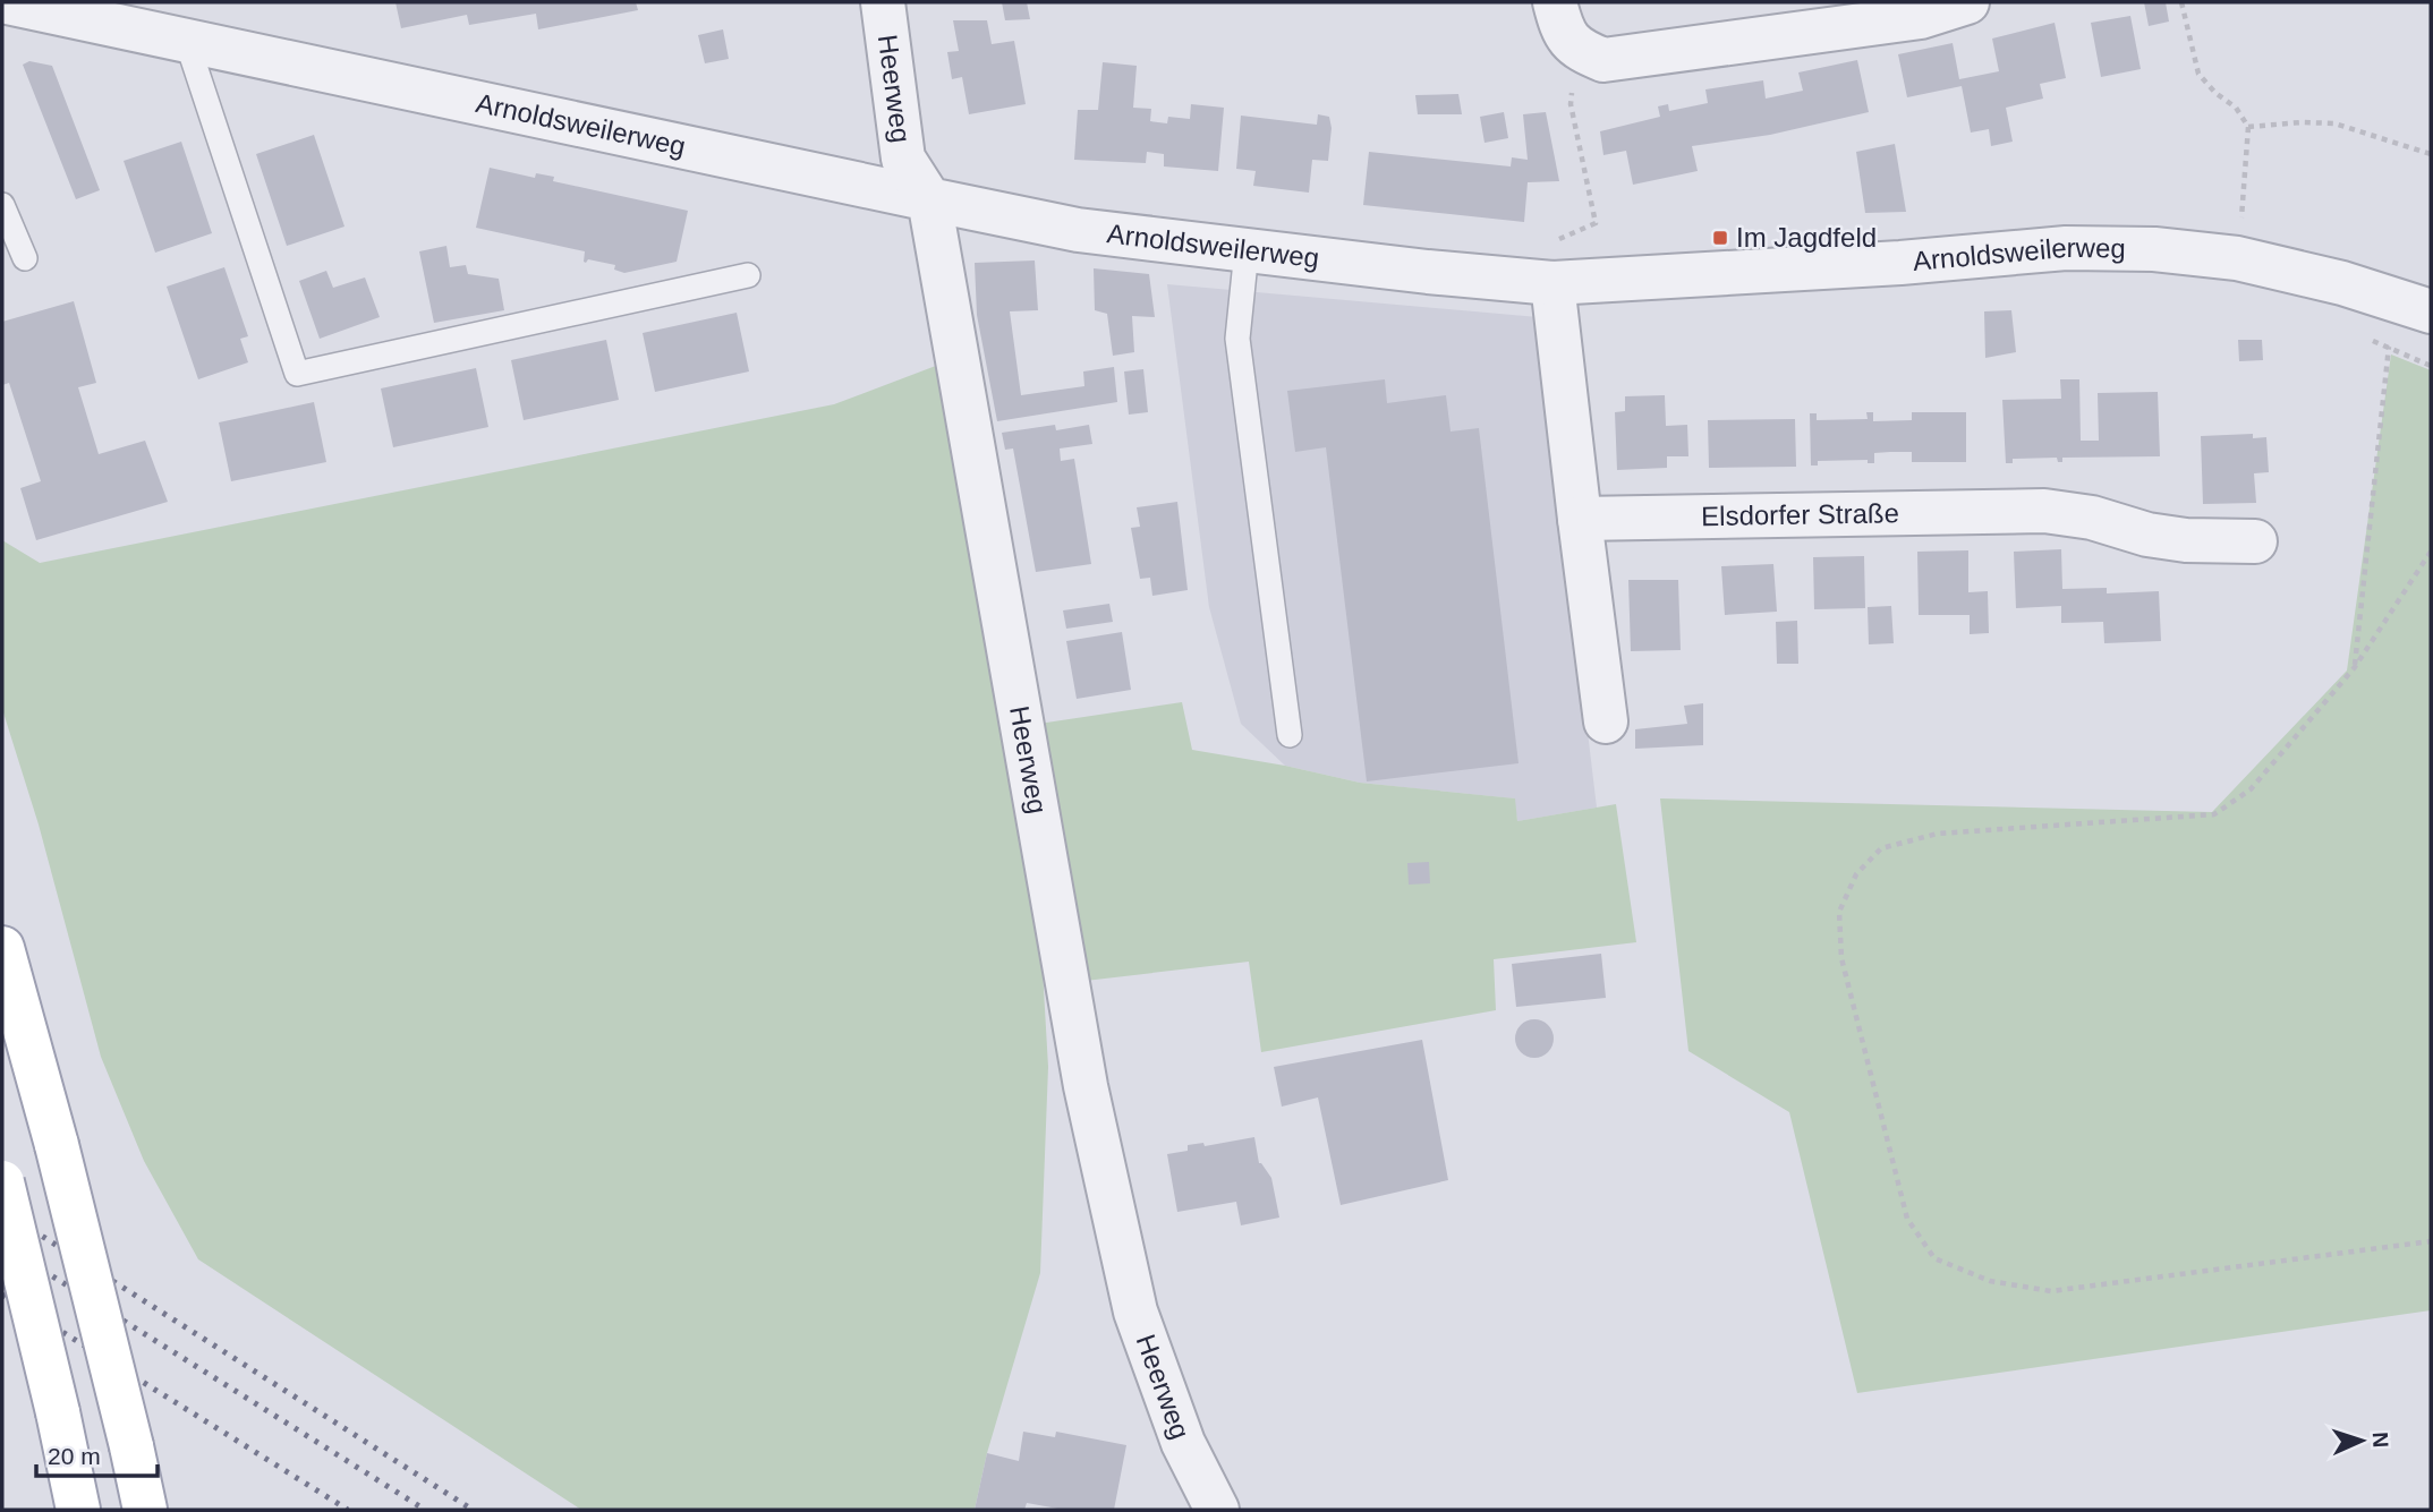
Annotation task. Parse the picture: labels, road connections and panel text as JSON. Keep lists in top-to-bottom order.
{
  "streets": {
    "street": ["Heerweg", "Arnoldsweilerweg", "Elsdorfer Straße"]
  },
  "crossings": [
    ["Heerweg", "Arnoldsweilerweg"]
  ],
  "places": {
    "transit": ["Im Jagdfeld"]
  },
  "scale_bar": "20 m",
  "north": "right"
}
